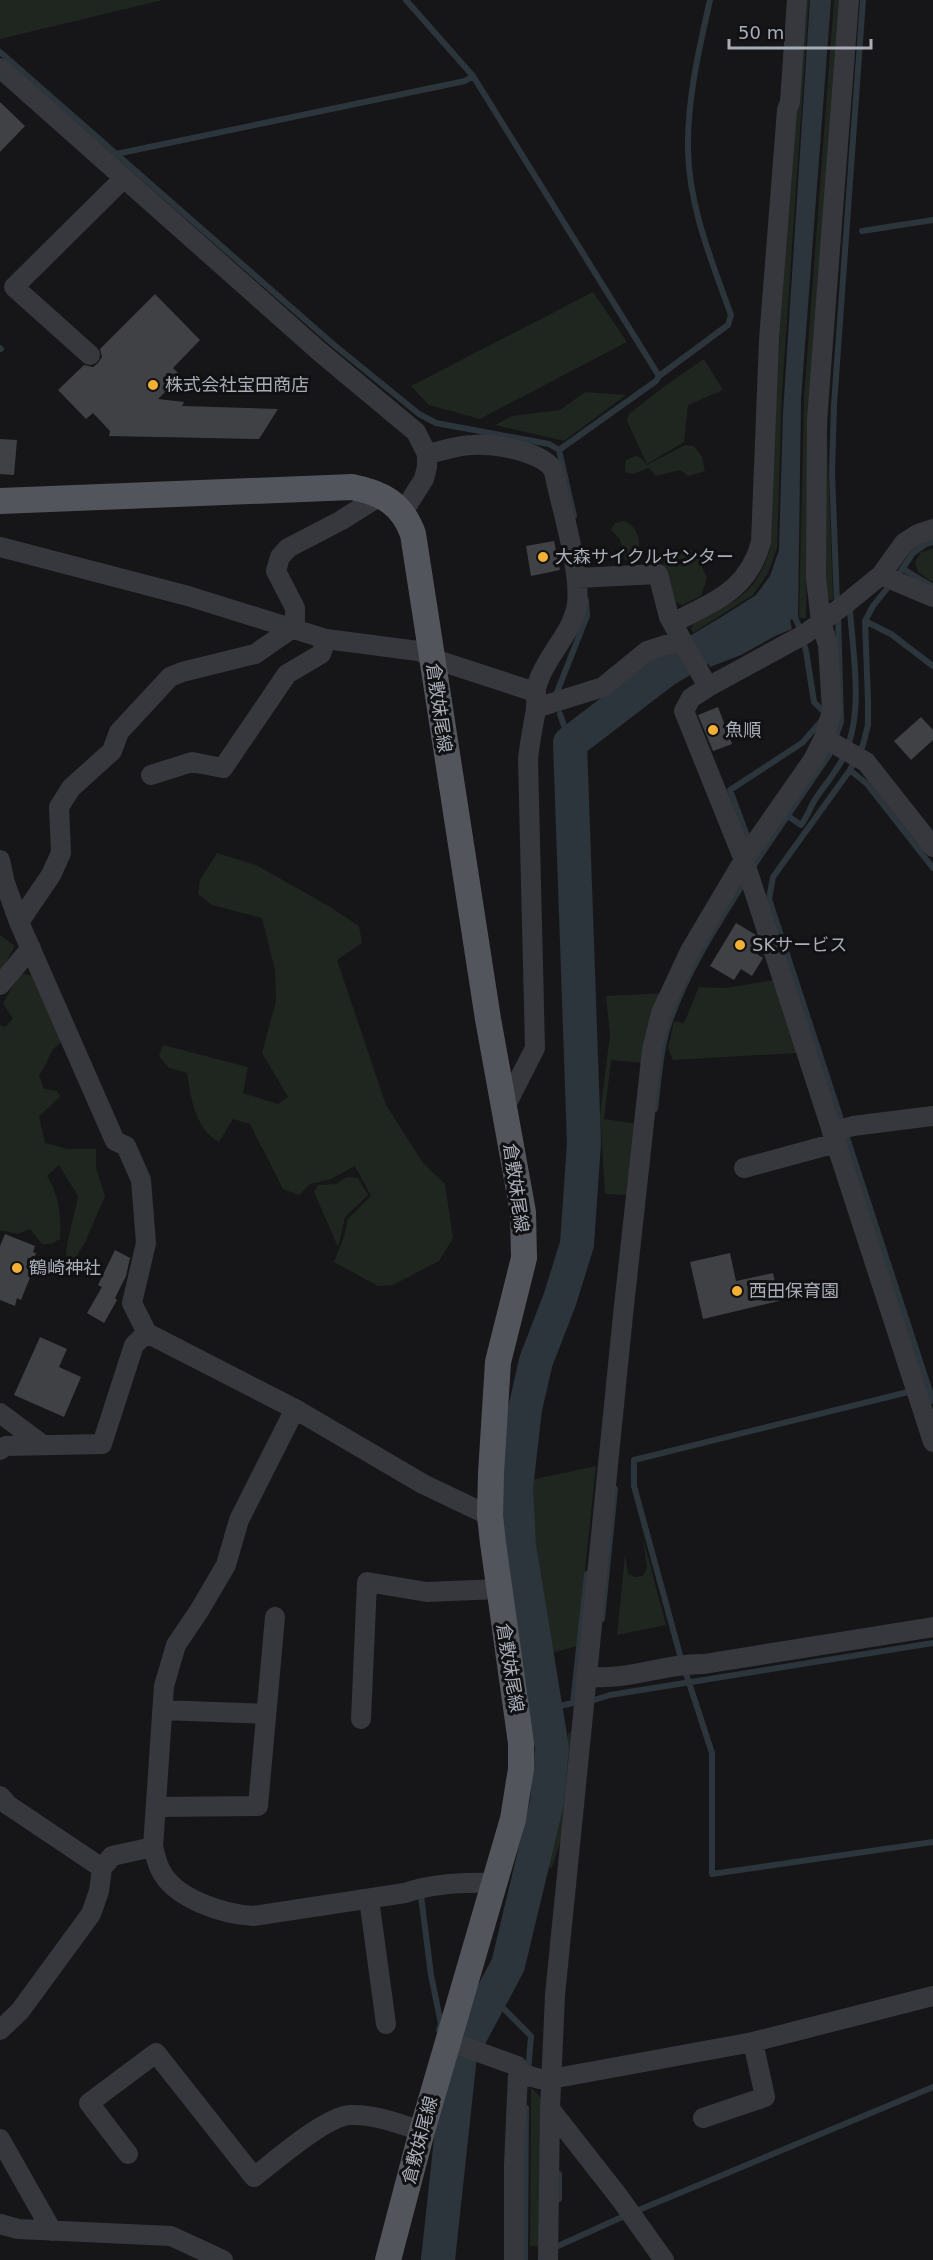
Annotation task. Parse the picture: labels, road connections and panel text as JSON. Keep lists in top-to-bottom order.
{
  "streets": {
    "main road": ["倉敷妹尾線"]
  },
  "places": [
    "株式会社宝田商店",
    "大森サイクルセンター",
    "魚順",
    "SKサービス",
    "鶴崎神社",
    "西田保育園"
  ],
  "scale_bar": "50 m"
}
